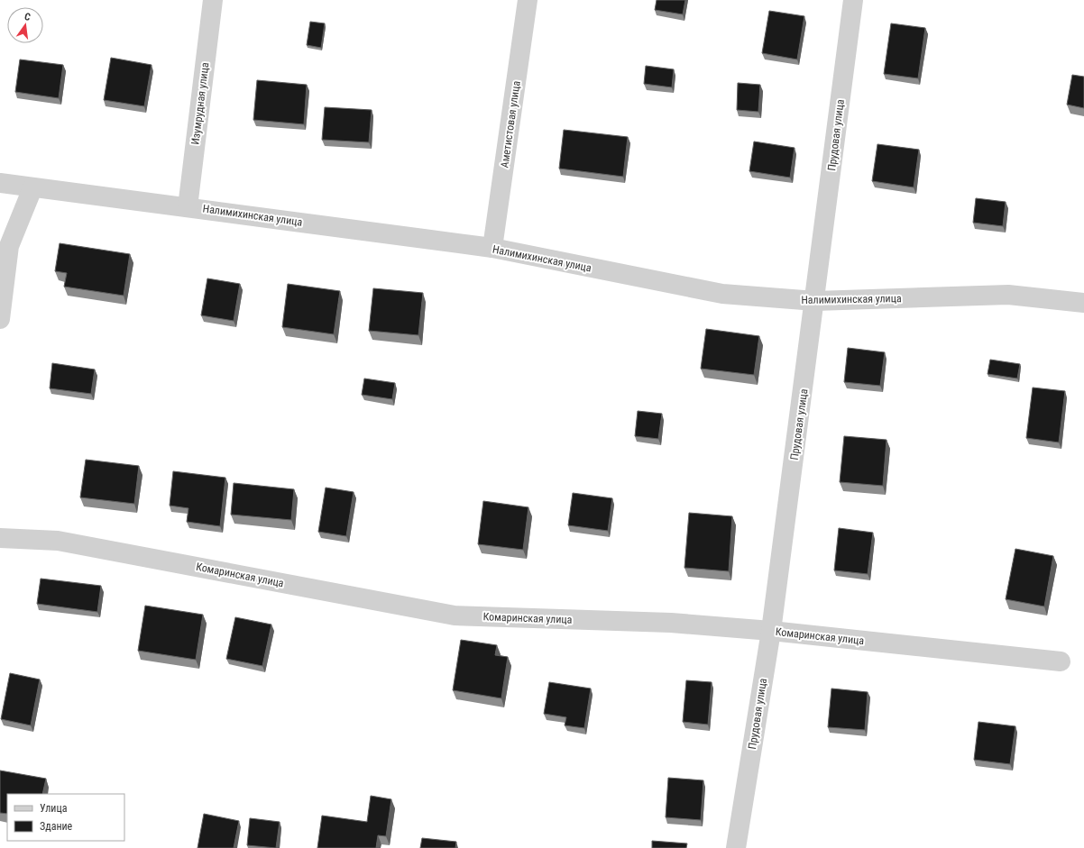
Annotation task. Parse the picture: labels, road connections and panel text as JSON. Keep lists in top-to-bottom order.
{
  "streets": {
    "street": [
      "Изумрудная улица",
      "Аметистовая улица",
      "Прудовая улица",
      "Налимихинская улица",
      "Комаринская улица"
    ]
  },
  "crossings": [
    ["Изумрудная улица", "Налимихинская улица"],
    ["Аметистовая улица", "Налимихинская улица"],
    ["Прудовая улица", "Налимихинская улица"],
    ["Прудовая улица", "Комаринская улица"]
  ],
  "legend": ["Улица", "Здание"],
  "north": "top"
}
